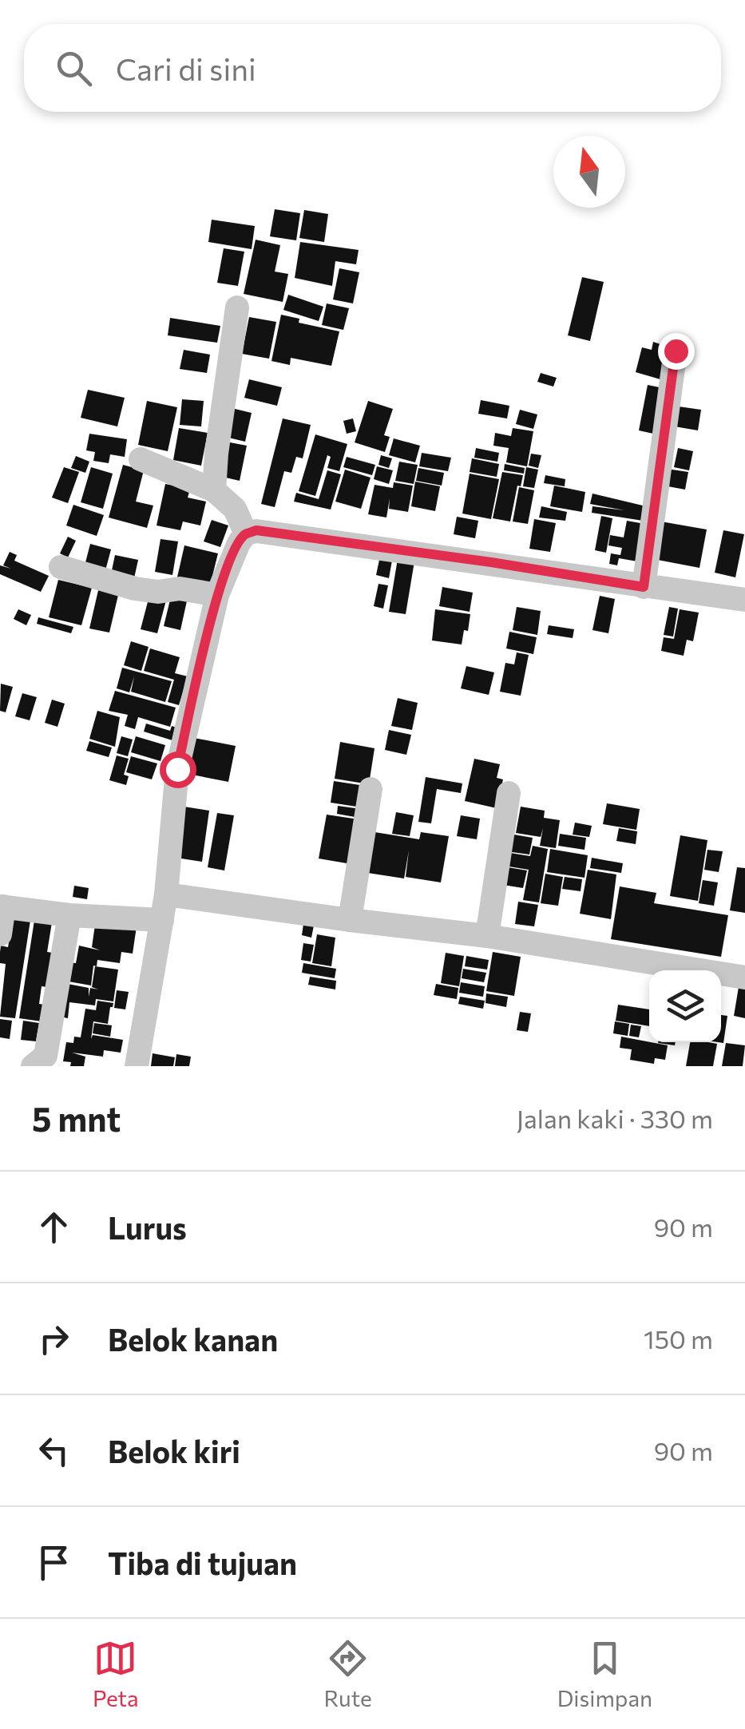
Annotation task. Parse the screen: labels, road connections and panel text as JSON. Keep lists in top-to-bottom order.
{
  "north": "top",
  "page": {
    "search": "Cari di sini",
    "heading": ["5 mnt", "Jalan kaki · 330 m"],
    "list": [
      ["Lurus", "90 m"],
      ["Belok kanan", "150 m"],
      ["Belok kiri", "90 m"],
      "Tiba di tujuan"
    ],
    "nav": ["Peta", "Rute", "Disimpan"]
  }
}
